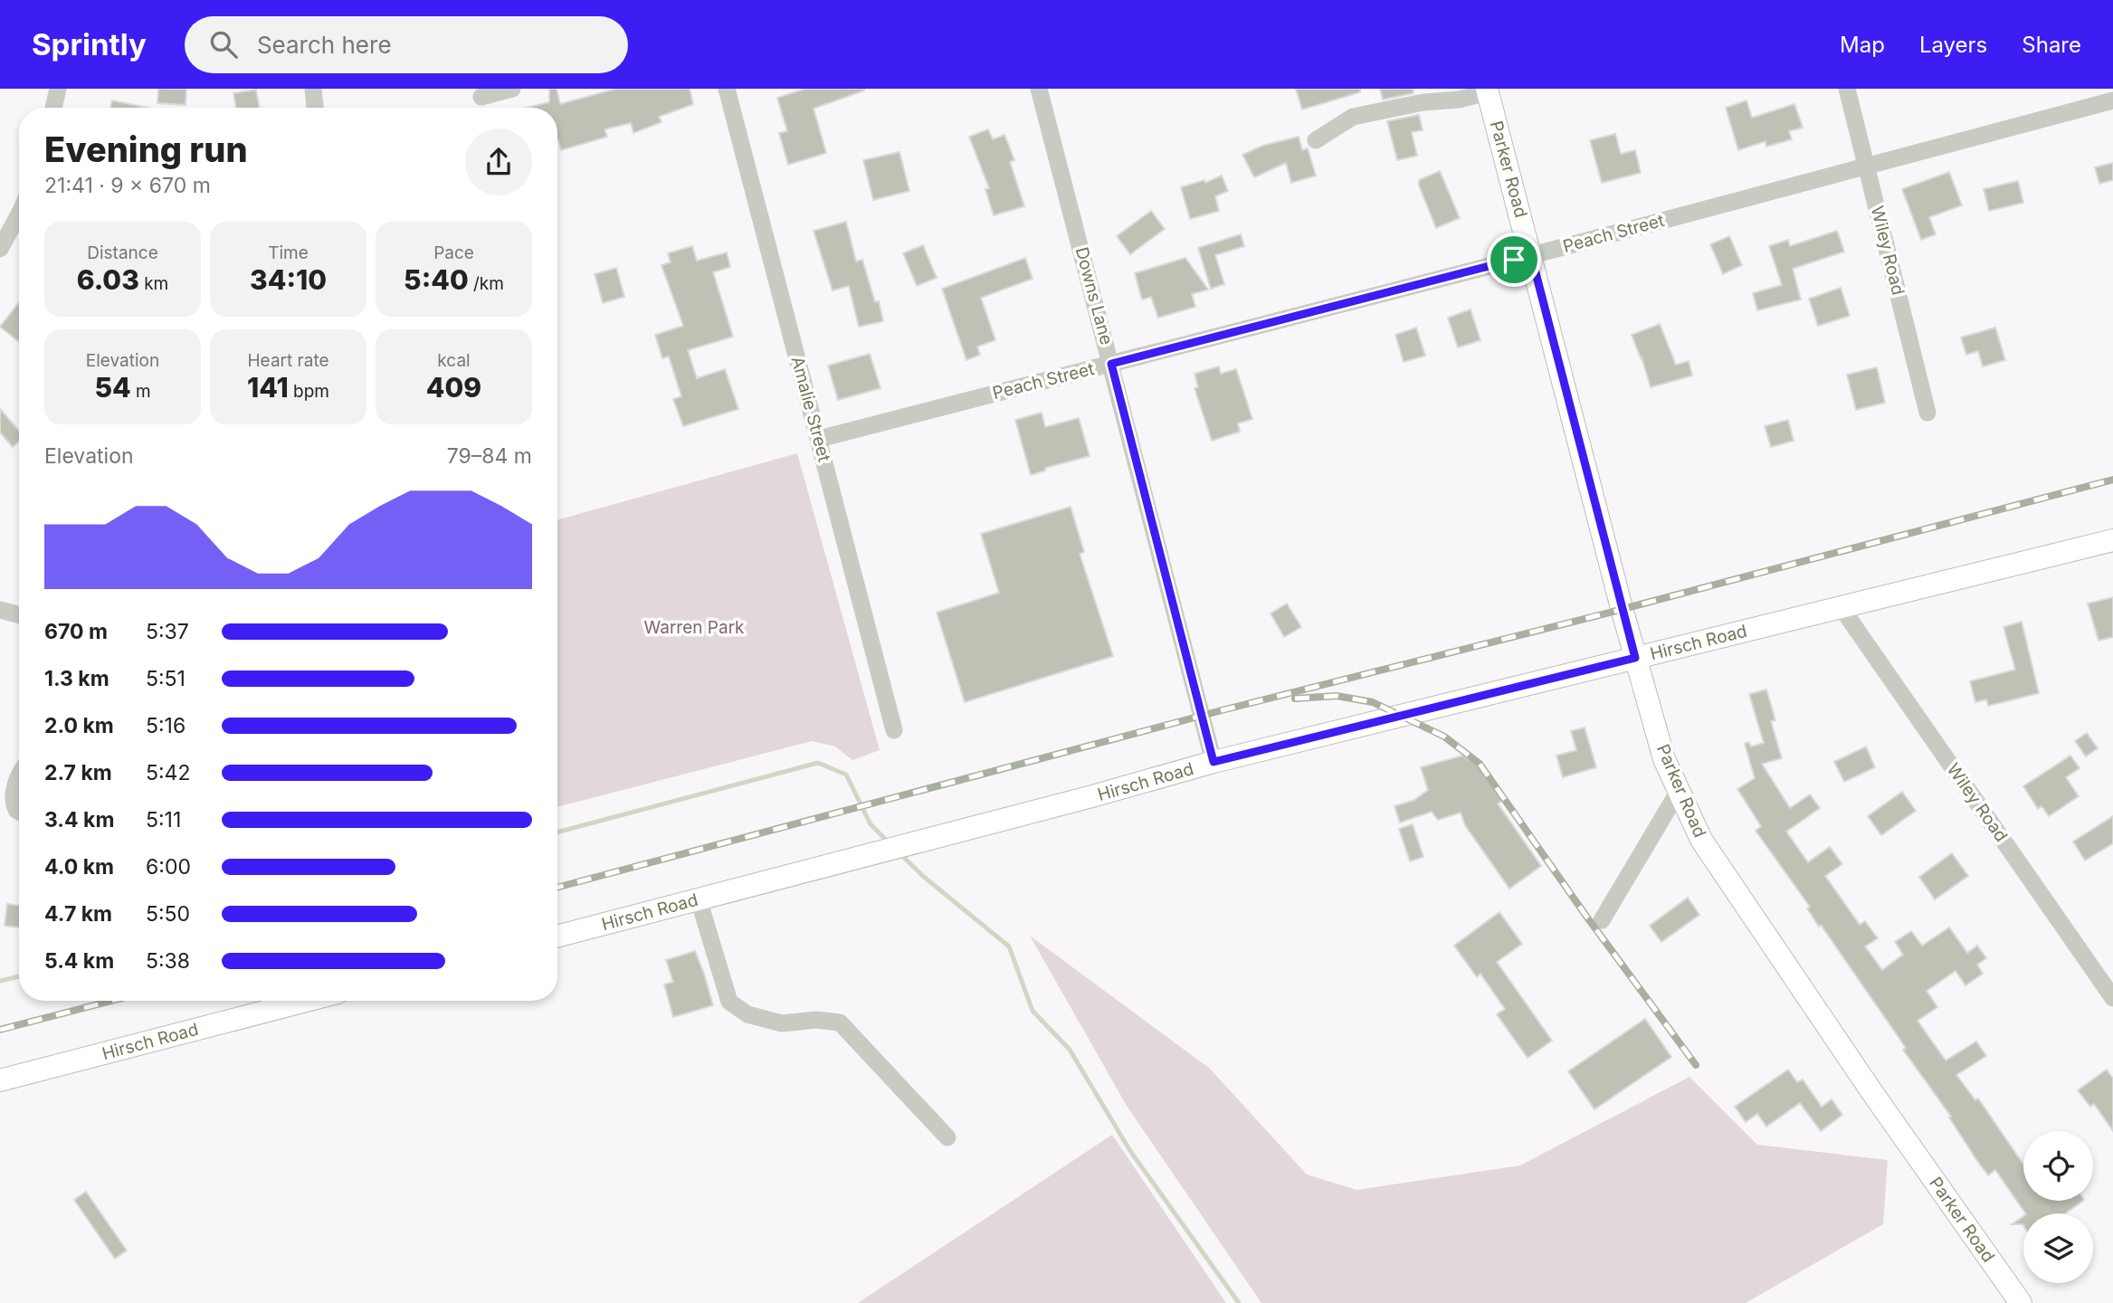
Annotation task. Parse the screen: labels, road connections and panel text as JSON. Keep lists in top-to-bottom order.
{
  "streets": {
    "main road": ["Parker Road", "Hirsch Road"],
    "street": [
      "Peach Street",
      "Wiley Road",
      "Downs Lane",
      "Amalie Street"
    ]
  },
  "crossings": [
    ["Parker Road", "Peach Street"],
    ["Parker Road", "Hirsch Road"],
    ["Peach Street", "Wiley Road"],
    ["Peach Street", "Downs Lane"],
    ["Peach Street", "Amalie Street"],
    ["Wiley Road", "Hirsch Road"],
    ["Downs Lane", "Hirsch Road"]
  ],
  "parks": ["Warren Park"],
  "page": {
    "header": "Sprintly",
    "search": "Search here",
    "nav": ["Map", "Layers", "Share"],
    "heading": ["Evening run", "21:41 · 9 × 670 m"],
    "stats": [
      ["Distance", "6.03 km"],
      ["Time", "34:10"],
      ["Pace", "5:40 /km"],
      ["Elevation", "54 m"],
      ["Heart rate", "141 bpm"],
      ["kcal", "409"]
    ],
    "chart": ["Elevation", "79–84 m"],
    "list": [
      {
        "name": "670 m",
        "note": "5:37"
      },
      {
        "name": "1.3 km",
        "note": "5:51"
      },
      {
        "name": "2.0 km",
        "note": "5:16"
      },
      {
        "name": "2.7 km",
        "note": "5:42"
      },
      {
        "name": "3.4 km",
        "note": "5:11"
      },
      {
        "name": "4.0 km",
        "note": "6:00"
      },
      {
        "name": "4.7 km",
        "note": "5:50"
      },
      {
        "name": "5.4 km",
        "note": "5:38"
      }
    ]
  }
}
